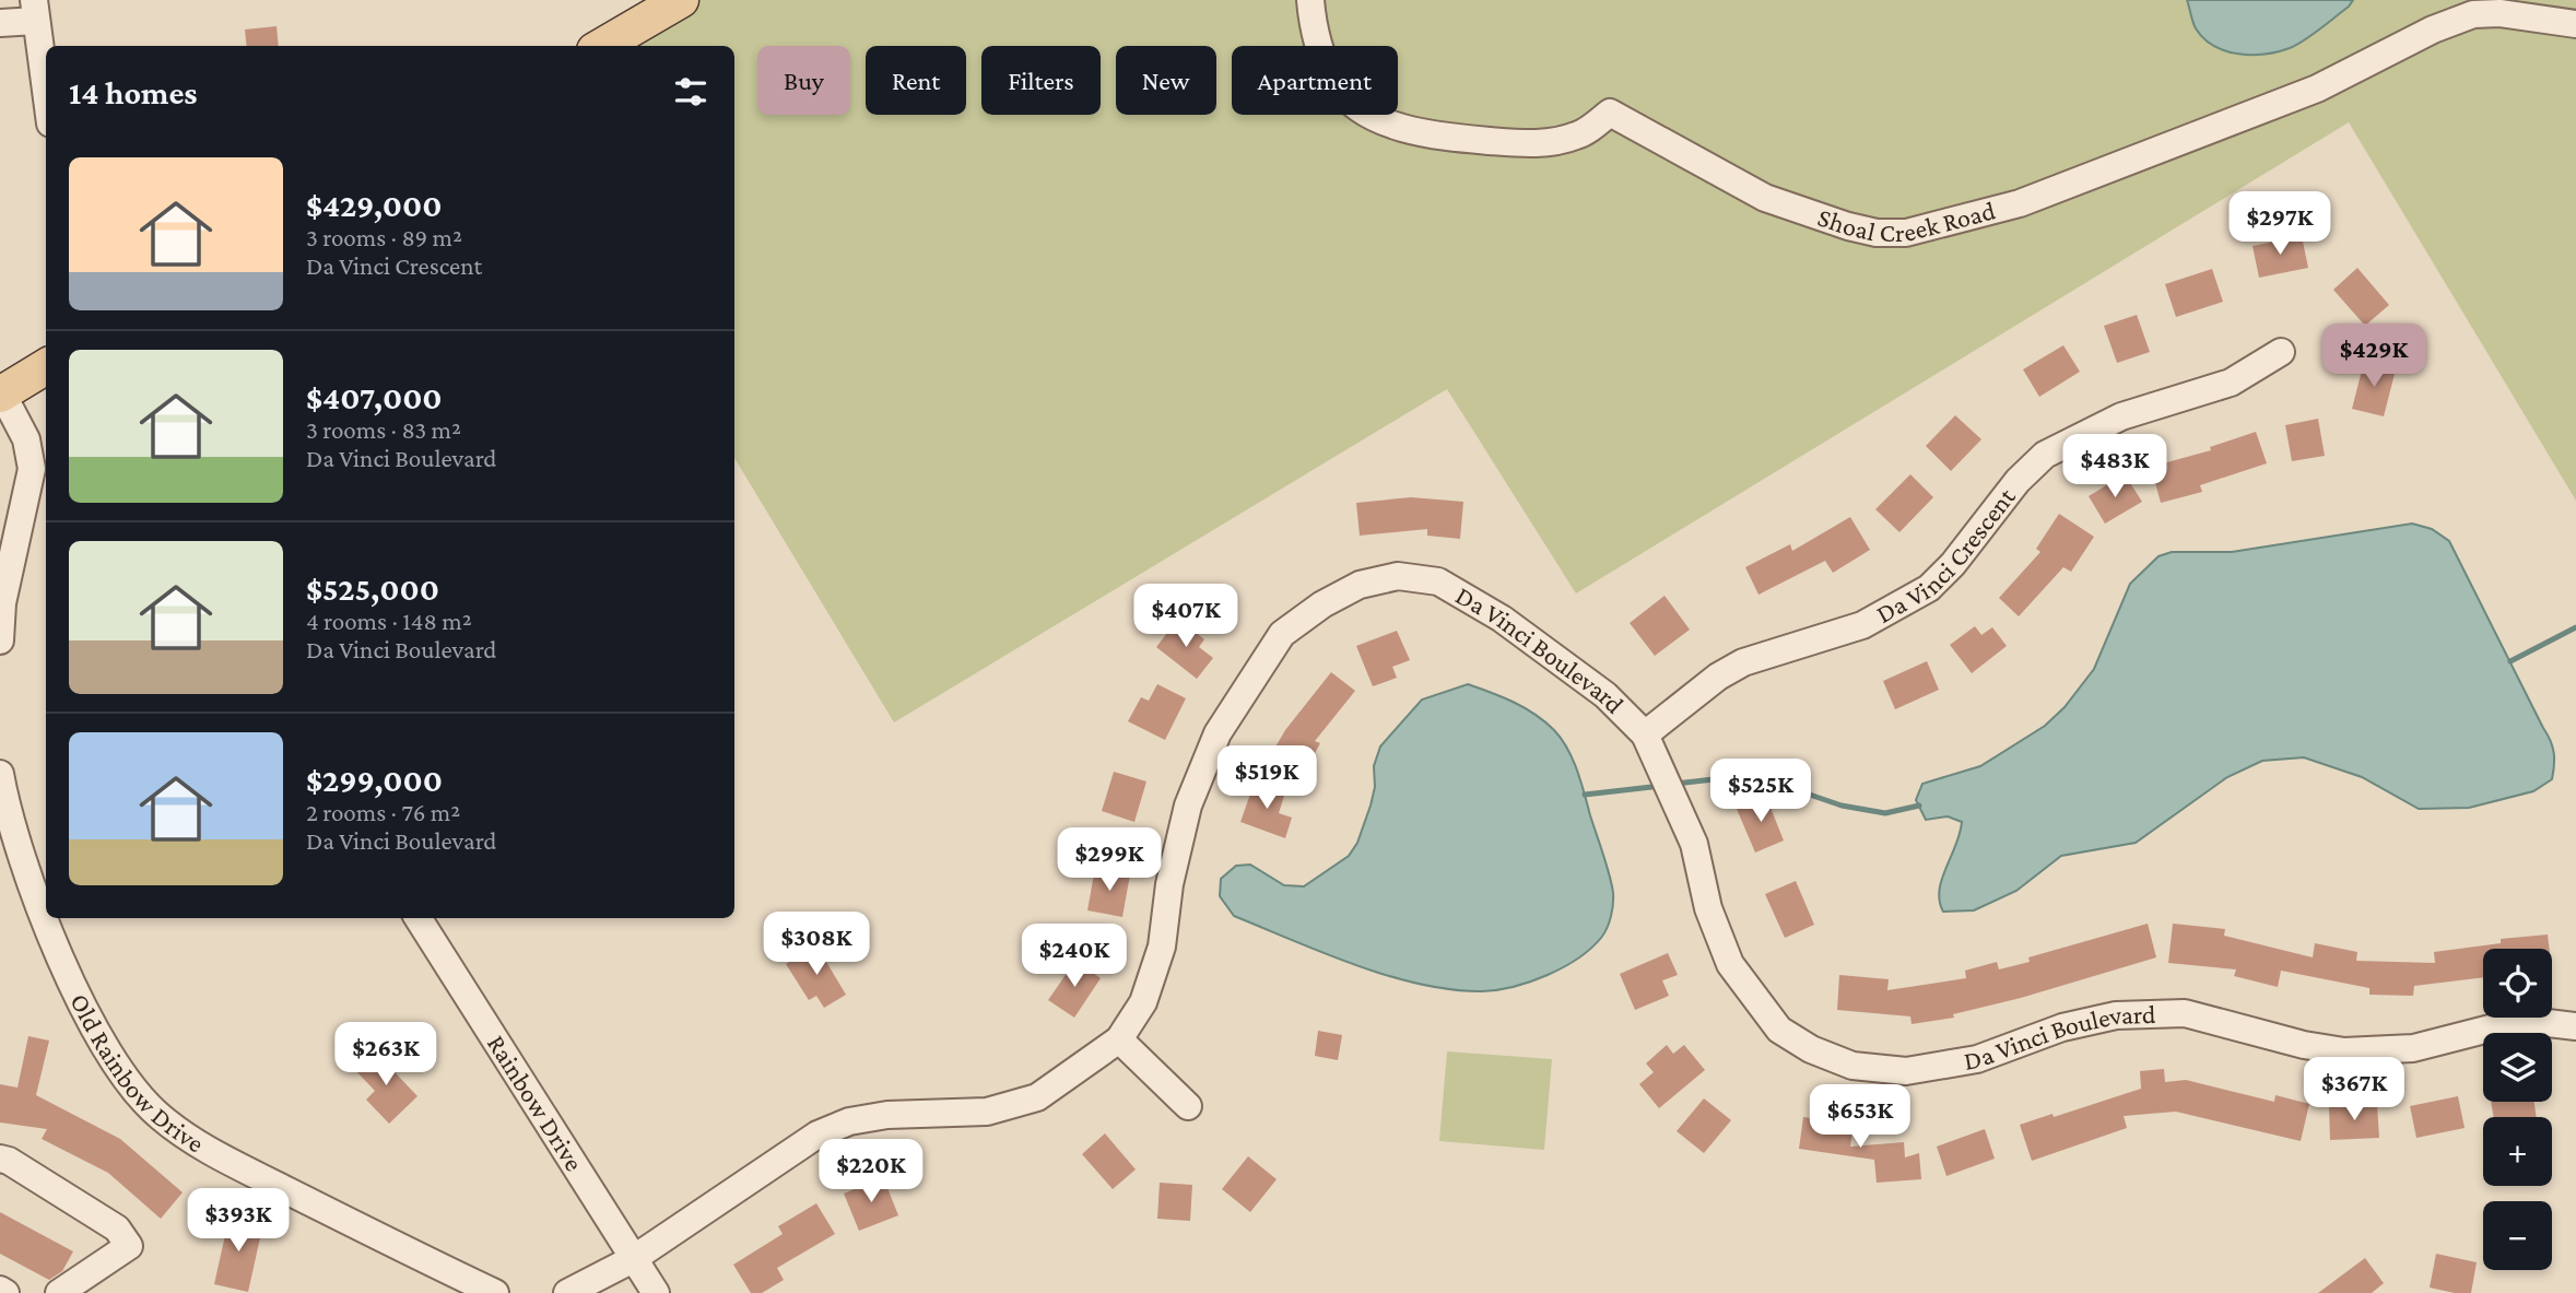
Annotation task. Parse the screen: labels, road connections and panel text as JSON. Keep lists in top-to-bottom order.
{
  "streets": {
    "street": [
      "Shoal Creek Road",
      "Da Vinci Crescent",
      "Da Vinci Boulevard",
      "Old Rainbow Drive",
      "Rainbow Drive"
    ]
  },
  "crossings": [
    ["Da Vinci Crescent", "Da Vinci Boulevard"],
    ["Da Vinci Boulevard", "Rainbow Drive"]
  ],
  "page": {
    "chip": [
      "Buy",
      "Rent",
      "Filters",
      "New",
      "Apartment"
    ],
    "heading": "14 homes",
    "list": [
      {
        "name": "$429,000",
        "note": "3 rooms · 89 m² · Da Vinci Crescent"
      },
      {
        "name": "$407,000",
        "note": "3 rooms · 83 m² · Da Vinci Boulevard"
      },
      {
        "name": "$525,000",
        "note": "4 rooms · 148 m² · Da Vinci Boulevard"
      },
      {
        "name": "$299,000",
        "note": "2 rooms · 76 m² · Da Vinci Boulevard"
      }
    ],
    "price": [
      "$297K",
      "$429K",
      "$483K",
      "$407K",
      "$519K",
      "$525K",
      "$299K",
      "$308K",
      "$240K",
      "$263K",
      "$367K",
      "$653K",
      "$220K",
      "$393K"
    ],
    "map_buttons": ["+", "−"]
  }
}
